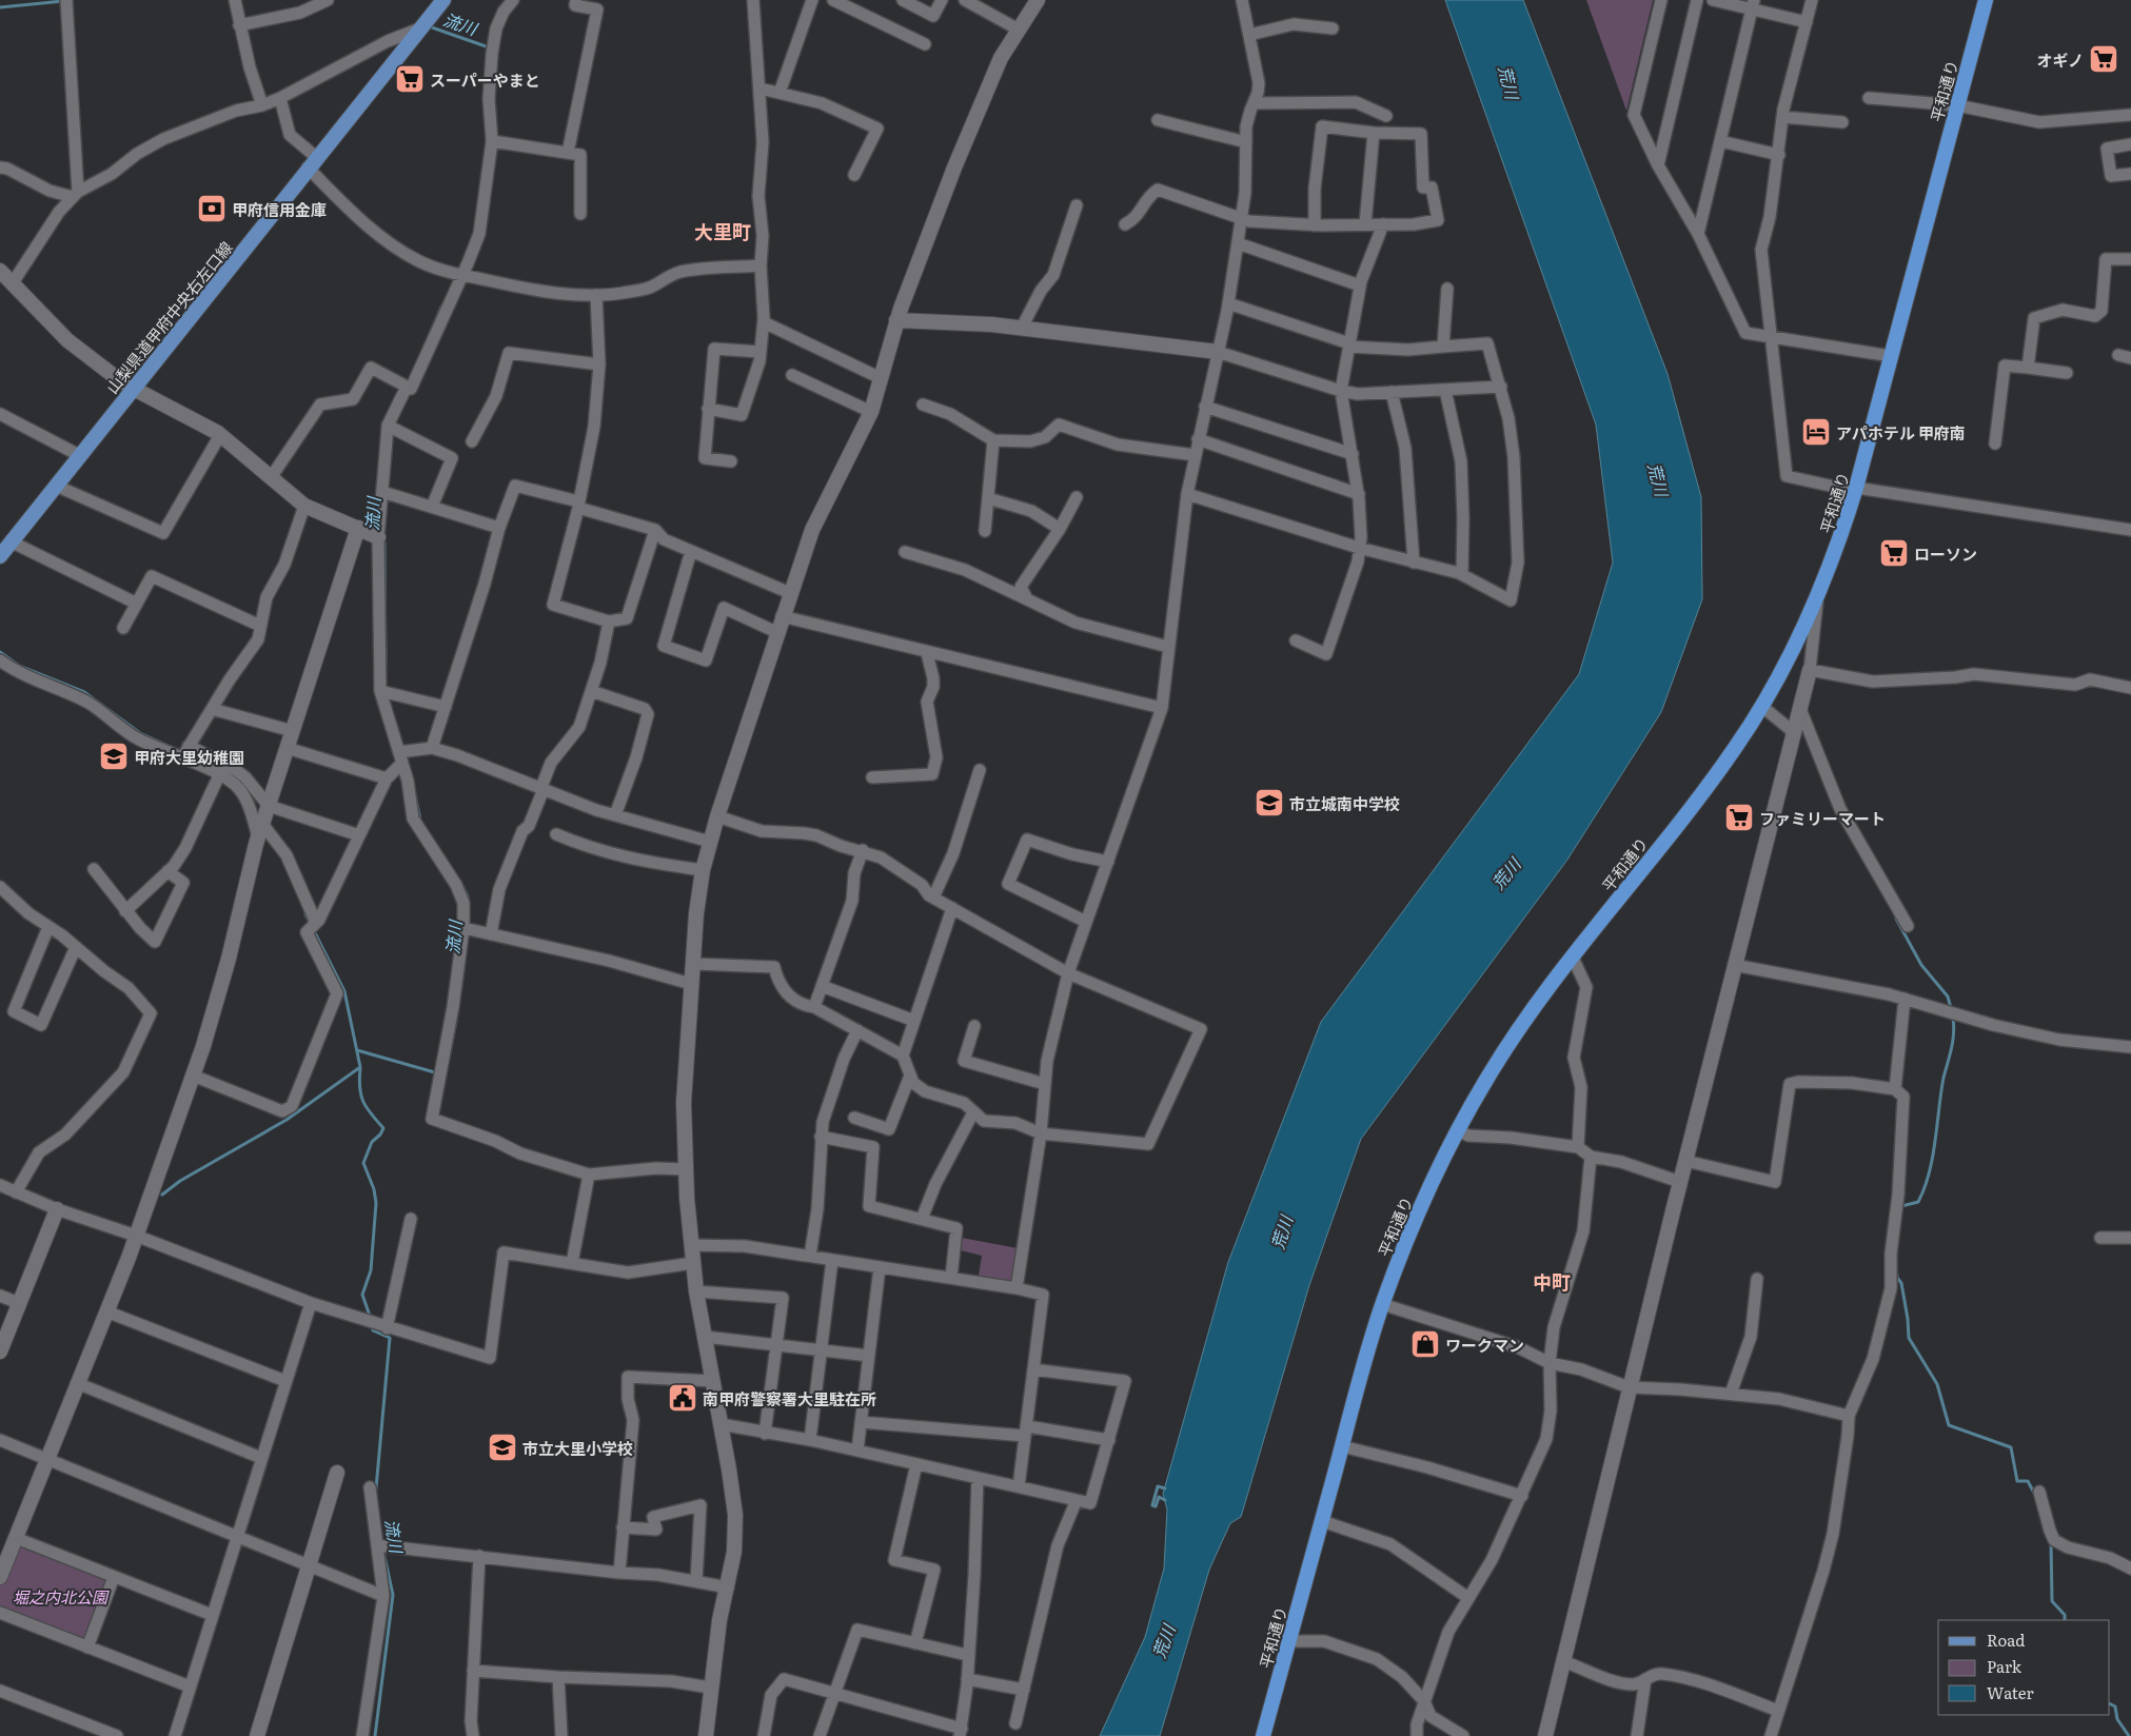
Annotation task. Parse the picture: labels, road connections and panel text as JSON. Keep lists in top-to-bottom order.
{
  "streets": {
    "highway": ["平和通り"],
    "main road": ["山梨県道甲府中央右左口線"]
  },
  "districts": ["大里町", "中町"],
  "water": ["流川", "荒川"],
  "parks": ["堀之内北公園"],
  "places": {
    "supermarket": [
      "オギノ",
      "スーパーやまと",
      "ローソン",
      "ファミリーマート"
    ],
    "bank": ["甲府信用金庫"],
    "hotel": ["アパホテル 甲府南"],
    "school or university": ["甲府大里幼稚園", "市立城南中学校", "市立大里小学校"],
    "shop": ["ワークマン"],
    "public building": ["南甲府警察署大里駐在所"]
  },
  "legend": ["Road", "Park", "Water"]
}
